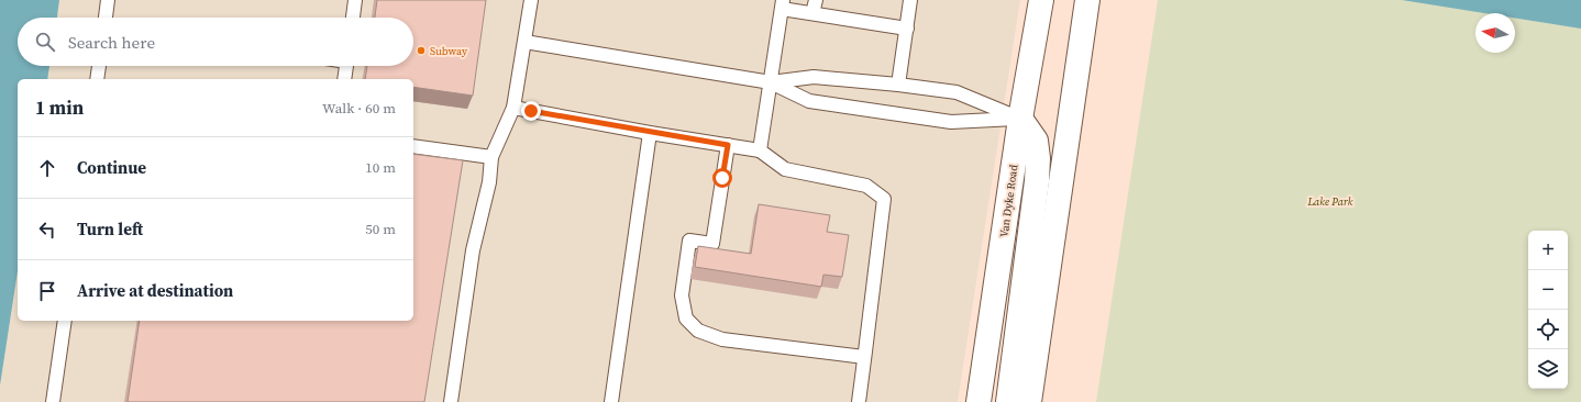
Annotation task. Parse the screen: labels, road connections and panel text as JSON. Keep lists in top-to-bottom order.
{
  "streets": {
    "main road": ["Van Dyke Road"]
  },
  "parks": ["Lake Park"],
  "places": ["Subway"],
  "north": "left",
  "page": {
    "search": "Search here",
    "heading": ["1 min", "Walk · 60 m"],
    "list": [
      ["Continue", "10 m"],
      ["Turn left", "50 m"],
      "Arrive at destination"
    ],
    "map_buttons": ["+", "−"]
  }
}
